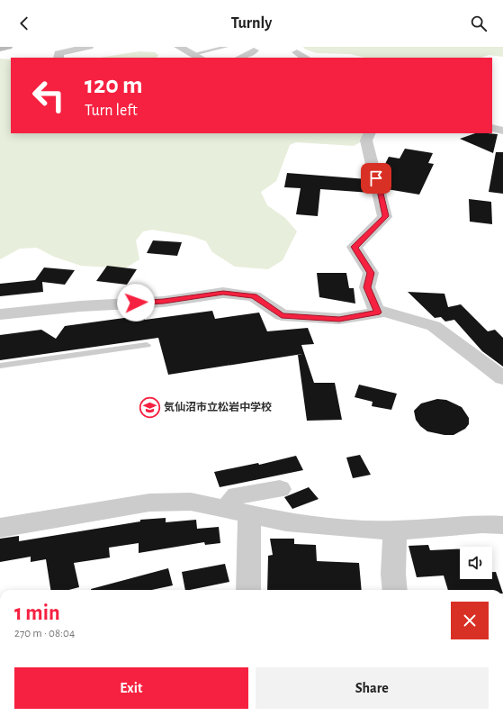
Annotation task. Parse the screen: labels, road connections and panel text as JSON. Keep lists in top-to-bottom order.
{
  "places": {
    "school or university": ["気仙沼市立松岩中学校"]
  },
  "page": {
    "header": "Turnly",
    "turn": ["120 m", "Turn left"],
    "heading": ["1 min", "270 m · 08:04"],
    "buttons": ["Exit", "Share"]
  }
}
